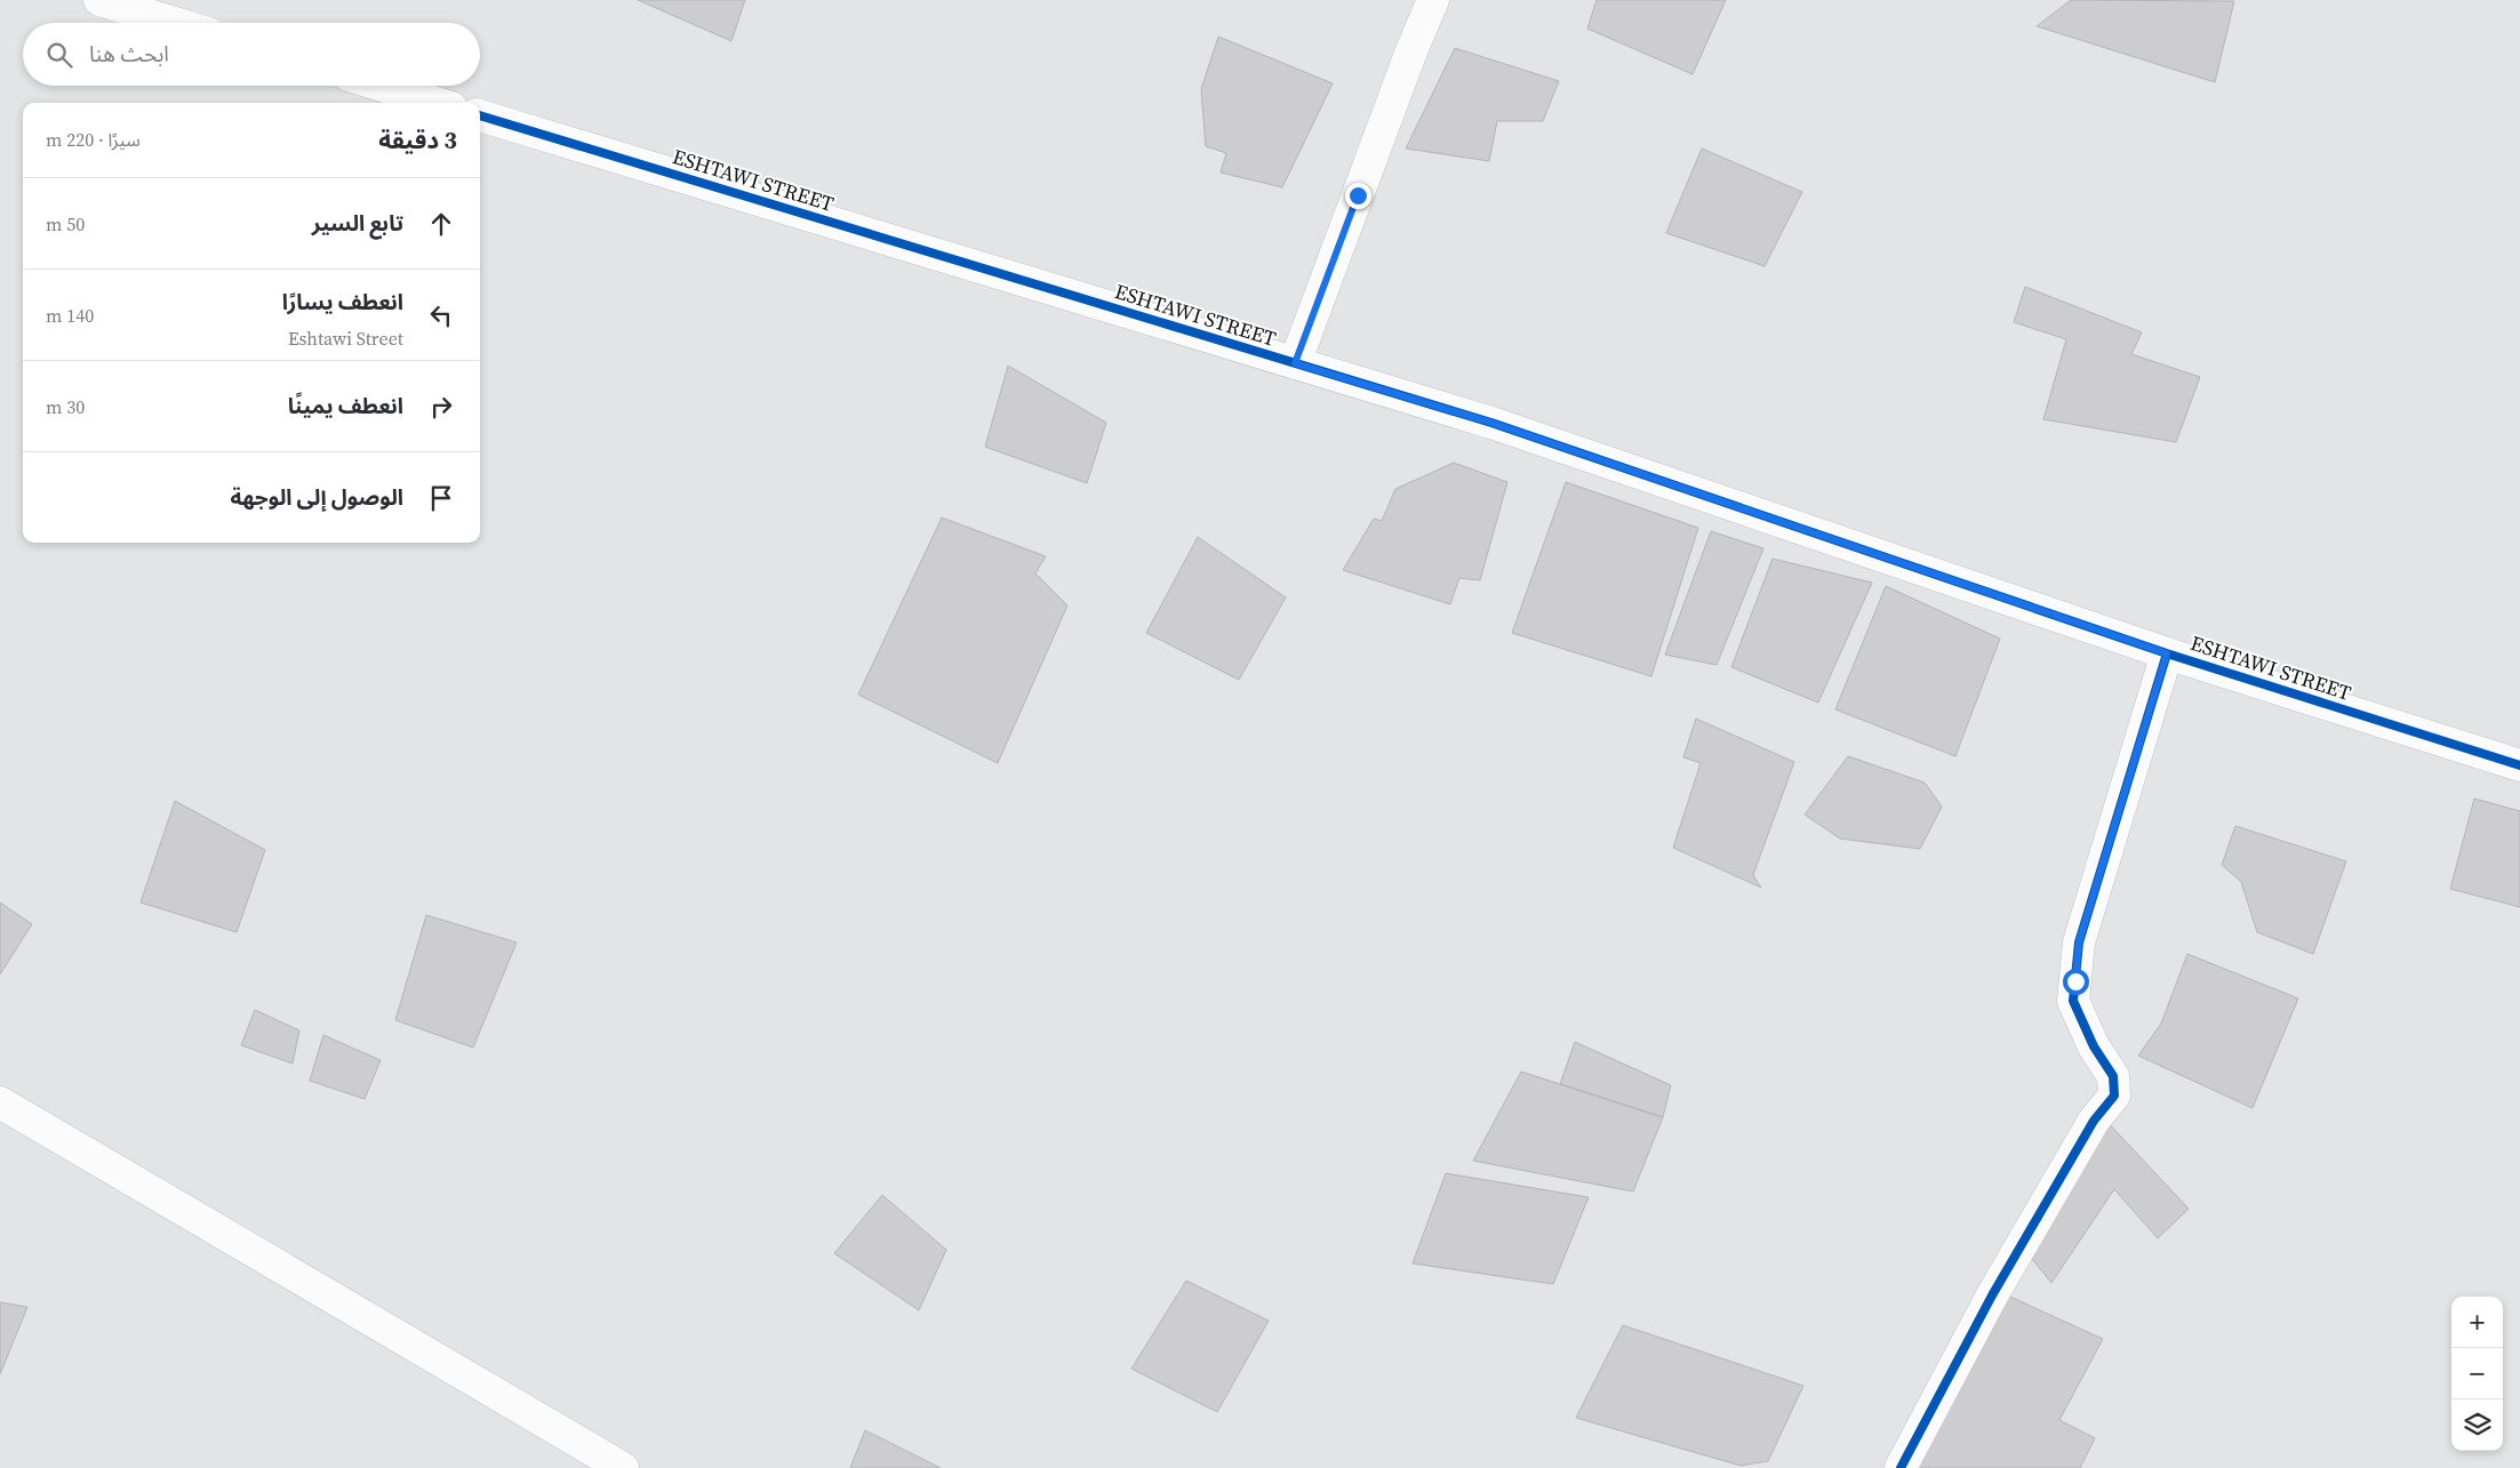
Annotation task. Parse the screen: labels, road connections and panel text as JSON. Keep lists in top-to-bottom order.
{
  "streets": {
    "street": ["ESHTAWI STREET"]
  },
  "page": {
    "search": "ابحث هنا",
    "heading": ["3 دقيقة", "سيرًا · 220 m"],
    "list": [
      ["تابع السير", "50 m"],
      ["انعطف يسارًا", "Eshtawi Street", "140 m"],
      ["انعطف يمينًا", "30 m"],
      "الوصول إلى الوجهة"
    ],
    "map_buttons": ["+", "−"]
  }
}
